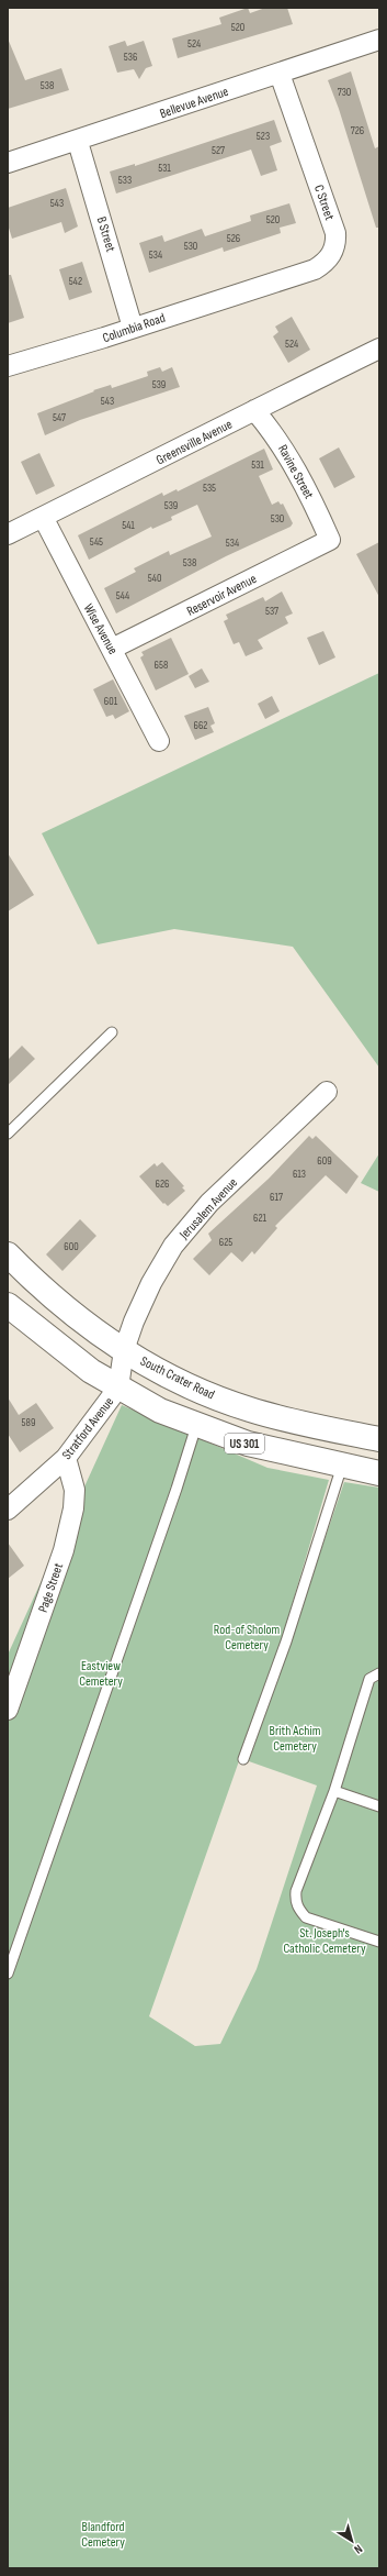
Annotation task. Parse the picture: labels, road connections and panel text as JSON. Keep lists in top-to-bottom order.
{
  "streets": {
    "main road": ["South Crater Road", "US 301"],
    "street": [
      "Bellevue Avenue",
      "C Street",
      "B Street",
      "Columbia Road",
      "Greensville Avenue",
      "Ravine Street",
      "Reservoir Avenue",
      "Wise Avenue",
      "Jerusalem Avenue",
      "Stratford Avenue",
      "Page Street"
    ]
  },
  "crossings": [
    ["Bellevue Avenue", "C Street"],
    ["Bellevue Avenue", "B Street"],
    ["C Street", "Columbia Road"],
    ["B Street", "Columbia Road"],
    ["Greensville Avenue", "Ravine Street"],
    ["Greensville Avenue", "Wise Avenue"],
    ["Ravine Street", "Reservoir Avenue"],
    ["Reservoir Avenue", "Wise Avenue"],
    ["Jerusalem Avenue", "South Crater Road"],
    ["Jerusalem Avenue", "Stratford Avenue"],
    ["South Crater Road", "Stratford Avenue"],
    ["Stratford Avenue", "US 301"],
    ["Stratford Avenue", "Page Street"]
  ],
  "parks": [
    "Rod-of Sholom Cemetery",
    "Eastview Cemetery",
    "Brith Achim Cemetery",
    "St. Joseph's Catholic Cemetery",
    "Blandford Cemetery"
  ],
  "house_numbers": [
    "520",
    "524",
    "536",
    "538",
    "730",
    "726",
    "523",
    "527",
    "531",
    "533",
    "543",
    "520",
    "526",
    "530",
    "534",
    "542",
    "524",
    "539",
    "543",
    "547",
    "531",
    "535",
    "539",
    "530",
    "541",
    "545",
    "534",
    "538",
    "540",
    "544",
    "537",
    "658",
    "601",
    "662",
    "609",
    "613",
    "626",
    "617",
    "621",
    "625",
    "600",
    "589"
  ],
  "north": "bottom right"
}
